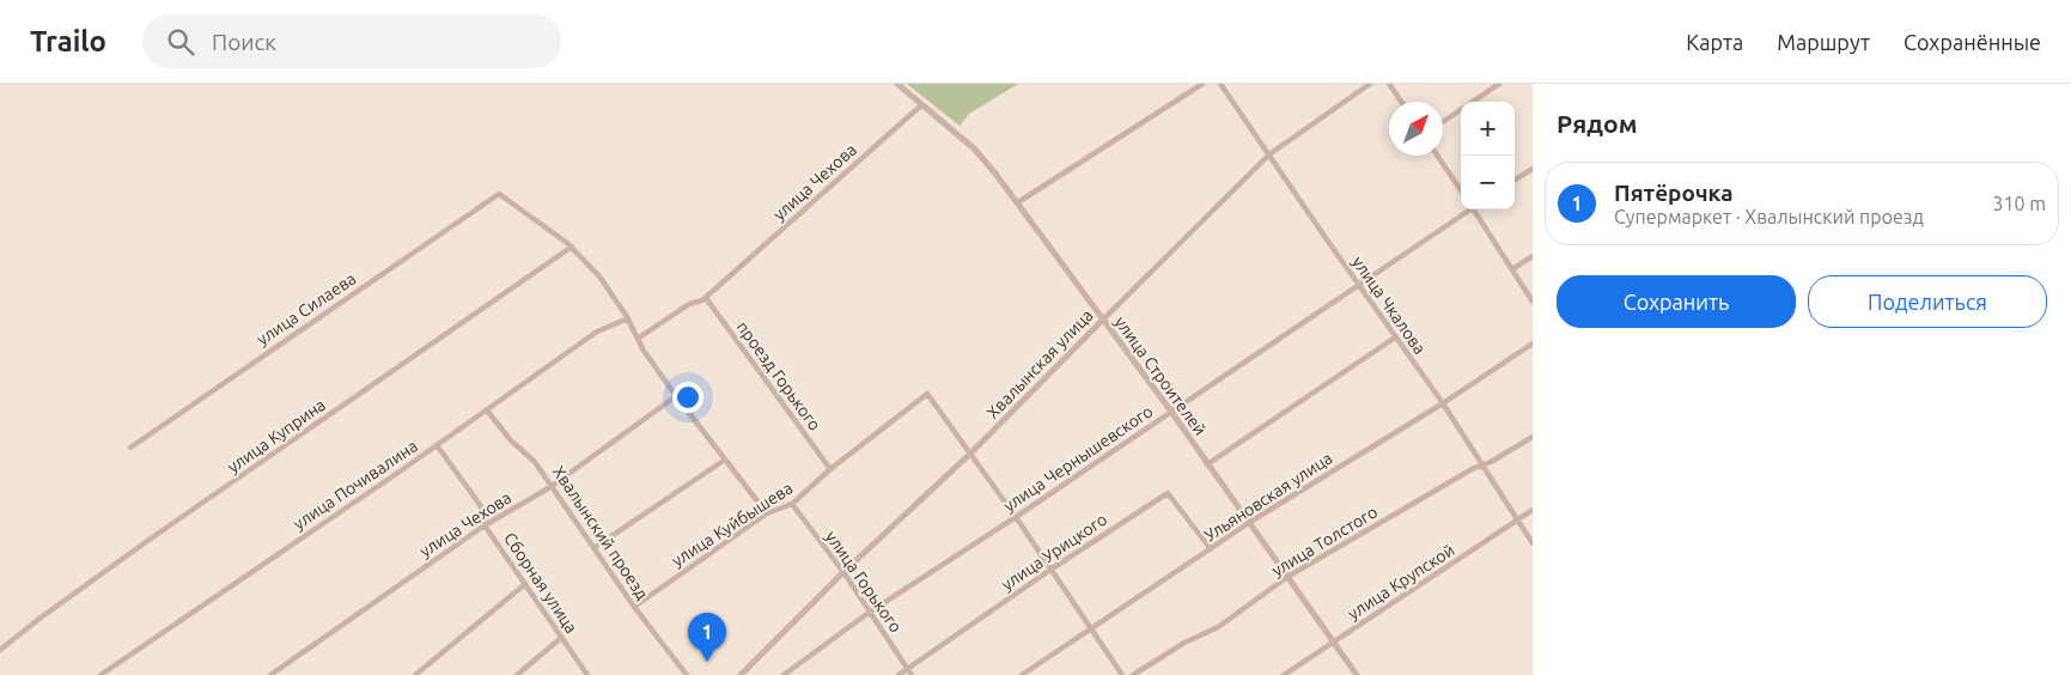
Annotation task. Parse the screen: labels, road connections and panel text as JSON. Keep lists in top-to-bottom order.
{
  "streets": {
    "street": [
      "улица Чехова",
      "улица Чкалова",
      "улица Силаева",
      "Хвалынская улица",
      "проезд Горького",
      "улица Строителей",
      "улица Куприна",
      "улица Чернышевского",
      "улица Почивалина",
      "Ульяновская улица",
      "улица Куйбышева",
      "Хвалынский проезд",
      "улица Толстого",
      "улица Урицкого",
      "улица Горького",
      "улица Крупской",
      "Сборная улица"
    ]
  },
  "crossings": [
    ["улица Чехова", "проезд Горького"],
    ["улица Чехова", "улица Строителей"],
    ["улица Чехова", "Хвалынский проезд"],
    ["улица Чехова", "Сборная улица"],
    ["улица Чкалова", "Хвалынская улица"],
    ["улица Чкалова", "улица Чернышевского"],
    ["улица Чкалова", "Ульяновская улица"],
    ["улица Чкалова", "улица Толстого"],
    ["улица Чкалова", "улица Крупской"],
    ["улица Силаева", "улица Куприна"],
    ["Хвалынская улица", "улица Строителей"],
    ["Хвалынская улица", "улица Куйбышева"],
    ["Хвалынская улица", "улица Горького"],
    ["проезд Горького", "улица Куйбышева"],
    ["улица Строителей", "улица Чернышевского"],
    ["улица Строителей", "Ульяновская улица"],
    ["улица Строителей", "улица Толстого"],
    ["улица Строителей", "улица Крупской"],
    ["улица Чернышевского", "улица Горького"],
    ["улица Почивалина", "Хвалынский проезд"],
    ["улица Почивалина", "Сборная улица"],
    ["Ульяновская улица", "улица Урицкого"],
    ["улица Куйбышева", "Хвалынский проезд"],
    ["улица Куйбышева", "улица Горького"],
    ["улица Урицкого", "улица Горького"]
  ],
  "north": "top right",
  "page": {
    "header": "Trailo",
    "search": "Поиск",
    "nav": ["Карта", "Маршрут", "Сохранённые"],
    "heading": "Рядом",
    "map_buttons": ["+", "−"],
    "list": [
      {
        "mark": "1",
        "name": "Пятёрочка",
        "note": "Супермаркет · Хвалынский проезд",
        "value": "310 m"
      }
    ],
    "buttons": ["Сохранить", "Поделиться"],
    "pins": "1"
  }
}
